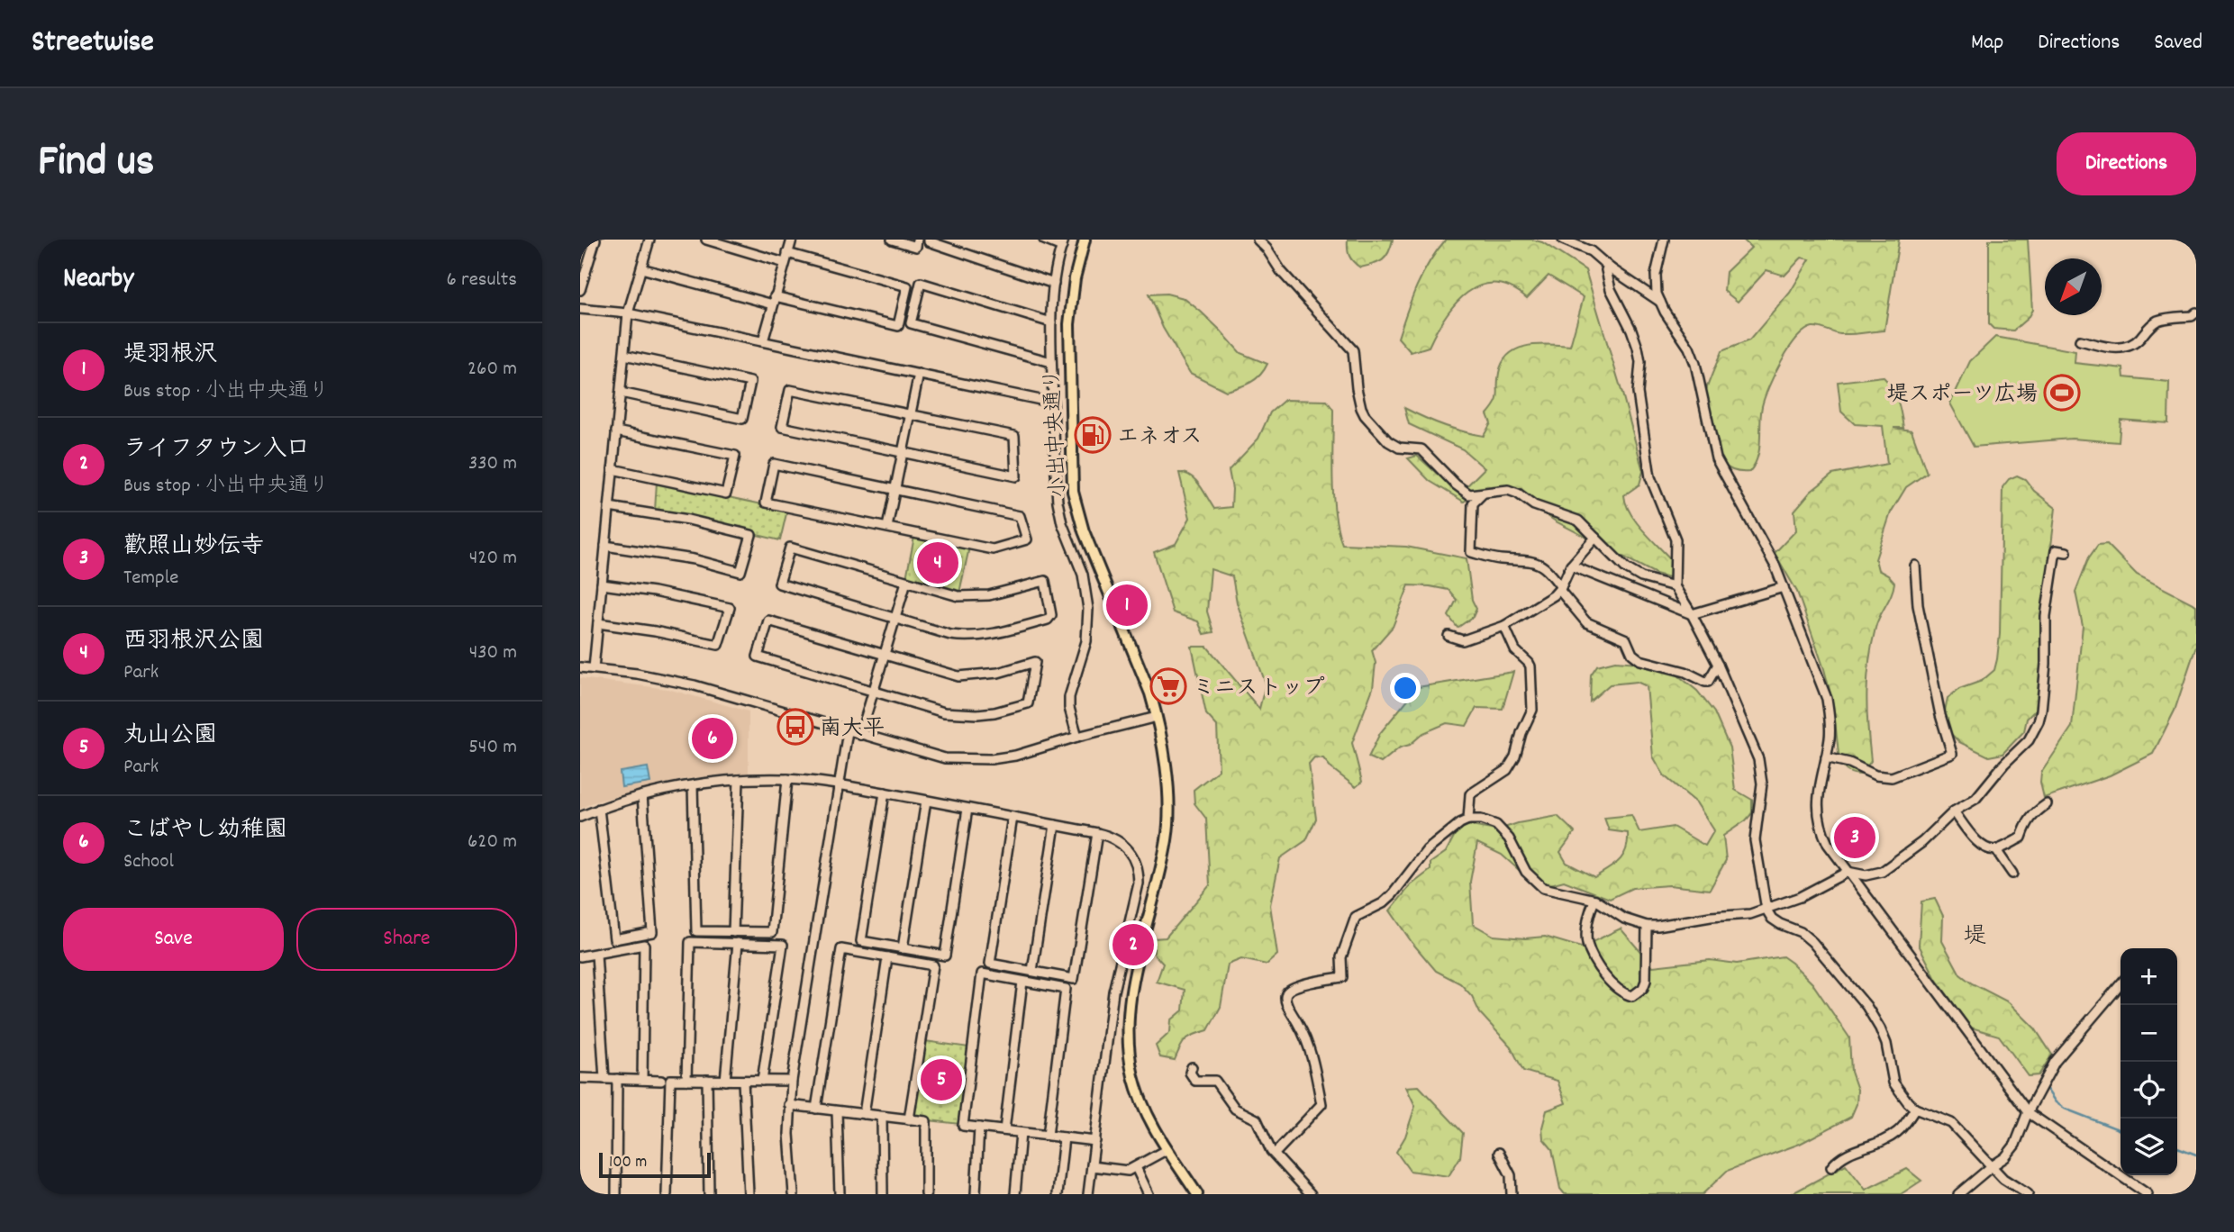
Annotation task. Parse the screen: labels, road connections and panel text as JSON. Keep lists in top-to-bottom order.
{
  "streets": {
    "main road": ["小出中央通り"]
  },
  "districts": ["堤"],
  "places": {
    "sports": ["堤スポーツ広場"],
    "fuel station": ["エネオス"],
    "supermarket": ["ミニストップ"],
    "bus stop": ["南大平"]
  },
  "scale_bar": "100 m",
  "north": "bottom left",
  "page": {
    "header": "Streetwise",
    "nav": ["Map", "Directions", "Saved"],
    "title": "Find us",
    "buttons": [
      "Directions",
      ["Save", "Share"]
    ],
    "heading": ["Nearby", "6 results"],
    "list": [
      {
        "mark": "1",
        "name": "堤羽根沢",
        "note": "Bus stop · 小出中央通り",
        "value": "260 m"
      },
      {
        "mark": "2",
        "name": "ライフタウン入口",
        "note": "Bus stop · 小出中央通り",
        "value": "330 m"
      },
      {
        "mark": "3",
        "name": "歡照山妙伝寺",
        "note": "Temple",
        "value": "420 m"
      },
      {
        "mark": "4",
        "name": "西羽根沢公園",
        "note": "Park",
        "value": "430 m"
      },
      {
        "mark": "5",
        "name": "丸山公園",
        "note": "Park",
        "value": "540 m"
      },
      {
        "mark": "6",
        "name": "こばやし幼稚園",
        "note": "School",
        "value": "620 m"
      }
    ],
    "pins": [
      "4",
      "1",
      "6",
      "3",
      "2",
      "5"
    ],
    "map_buttons": ["+", "−"],
    "scale": "100 m"
  }
}
